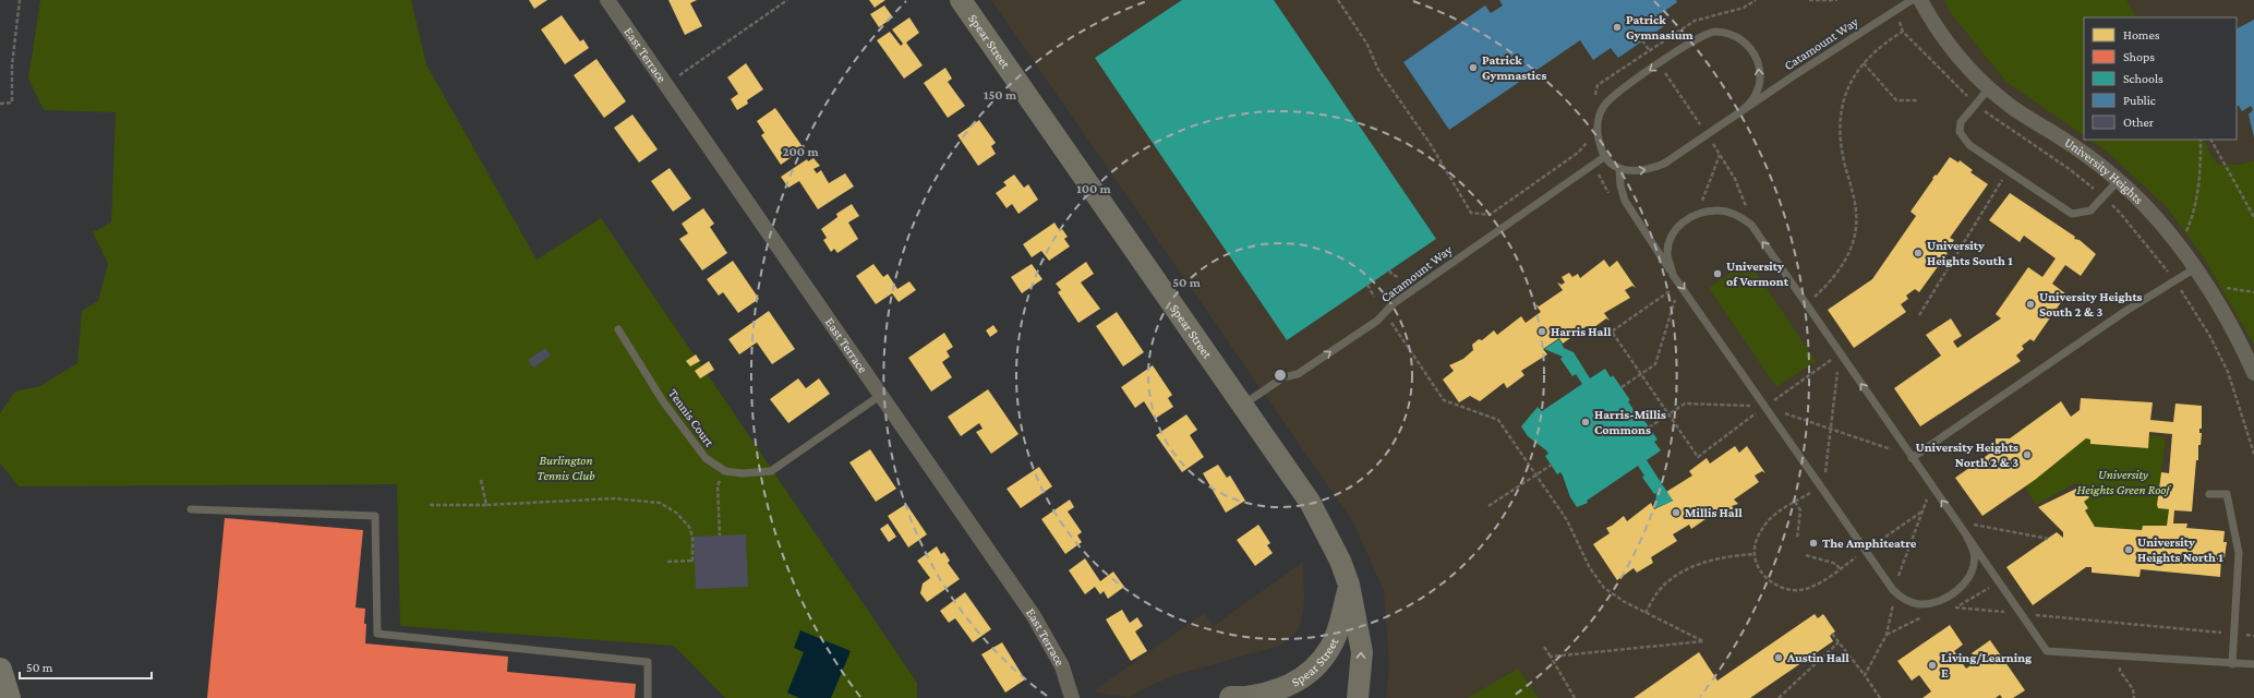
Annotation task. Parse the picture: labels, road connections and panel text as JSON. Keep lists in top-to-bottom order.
{
  "streets": {
    "main road": ["Spear Street"],
    "street": ["East Terrace", "University Heights"],
    "lane": ["Catamount Way", "Tennis Court"]
  },
  "crossings": [
    ["Spear Street", "Catamount Way"],
    ["East Terrace", "Tennis Court"]
  ],
  "parks": ["Burlington Tennis Club", "University Heights Green Roof"],
  "places": [
    "Patrick Gymnasium",
    "Patrick Gymnastics",
    "University Heights South 1",
    "University of Vermont",
    "University Heights South 2 & 3",
    "Harris Hall",
    "Harris-Millis Commons",
    "University Heights North 2 & 3",
    "Millis Hall",
    "The Amphiteatre",
    "University Heights North 1",
    "Austin Hall",
    "Living/Learning E"
  ],
  "legend": [
    "Homes",
    "Shops",
    "Schools",
    "Public",
    "Other"
  ],
  "scale_bar": "50 m",
  "rings": [
    "150 m",
    "200 m",
    "100 m",
    "50 m"
  ]
}
